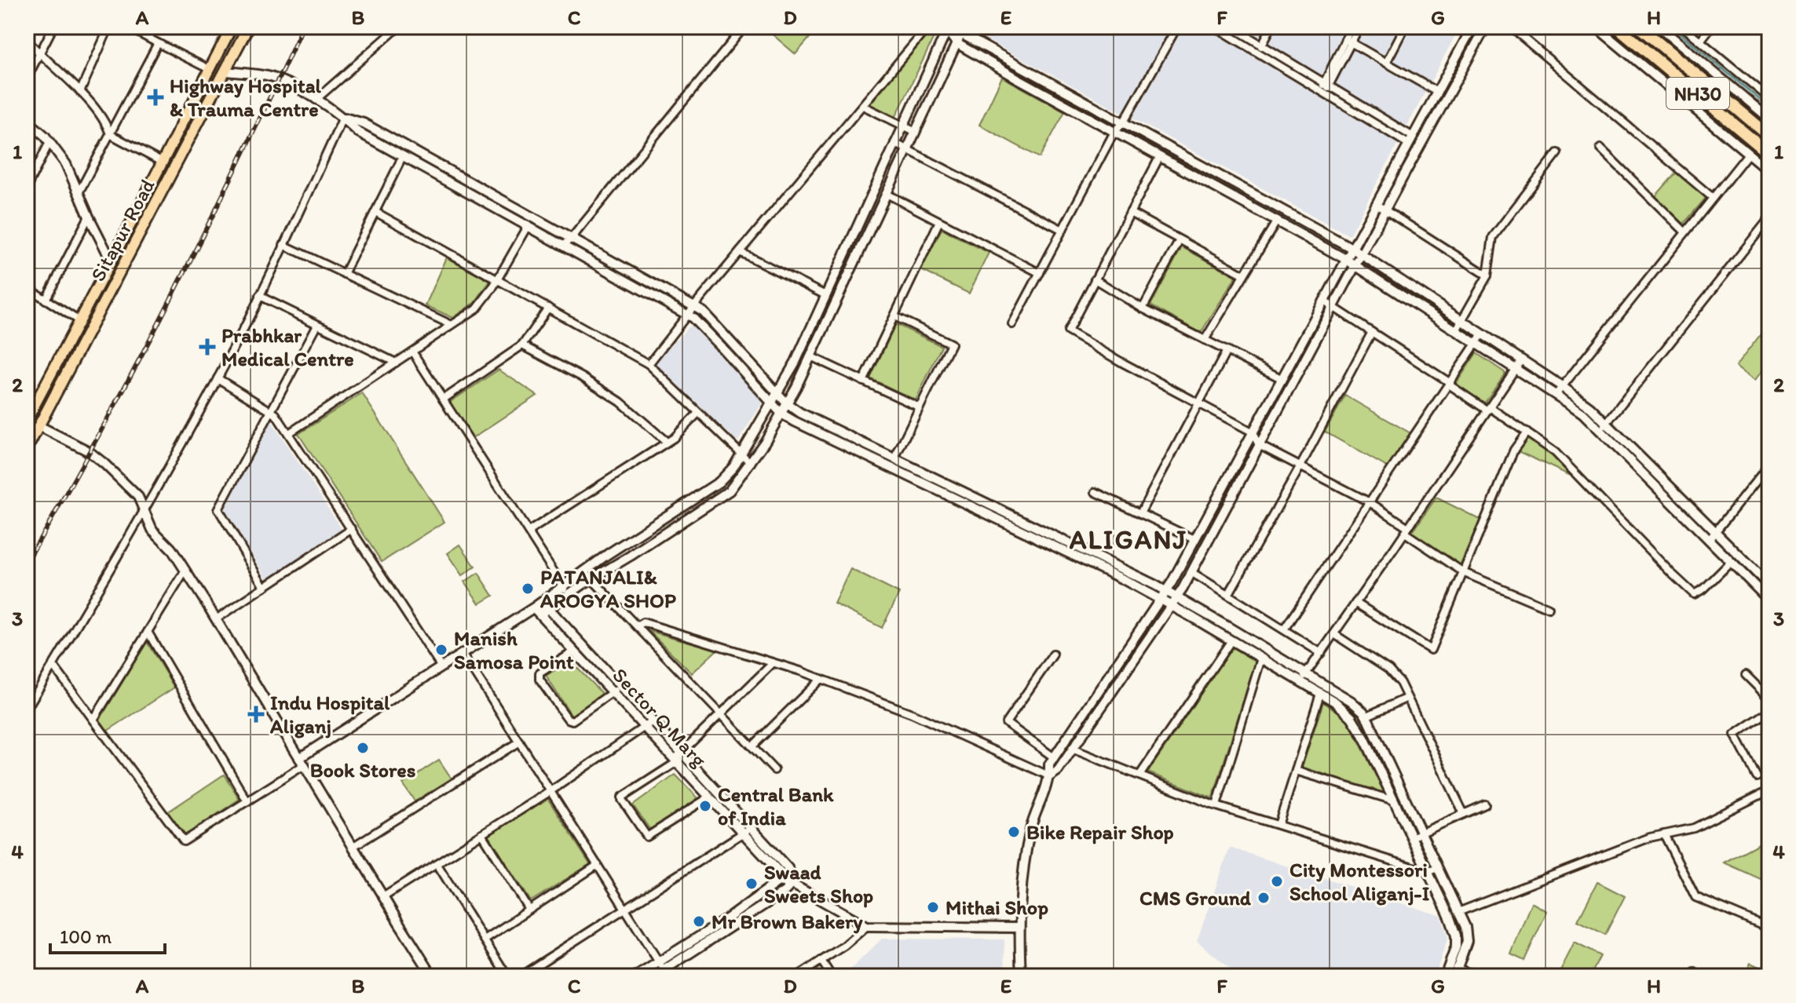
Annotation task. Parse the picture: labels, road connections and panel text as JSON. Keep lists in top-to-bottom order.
{
  "streets": {
    "highway": ["NH30"],
    "main road": ["Sitapur Road"],
    "street": ["Sector Q Marg"]
  },
  "districts": ["ALIGANJ"],
  "places": {
    "health": ["Highway Hospital & Trauma Centre", "Prabhkar Medical Centre", "Indu Hospital Aliganj"],
    "other": [
      "PATANJALI& AROGYA SHOP",
      "Manish Samosa Point",
      "Book Stores",
      "Central Bank of India",
      "Bike Repair Shop",
      "City Montessori School Aliganj-I",
      "Swaad Sweets Shop",
      "CMS Ground",
      "Mithai Shop",
      "Mr Brown Bakery"
    ]
  },
  "scale_bar": "100 m",
  "grid": {
    "columns": [
      "A",
      "B",
      "C",
      "D",
      "E",
      "F",
      "G",
      "H"
    ],
    "rows": [
      "1",
      "2",
      "3",
      "4"
    ]
  }
}
